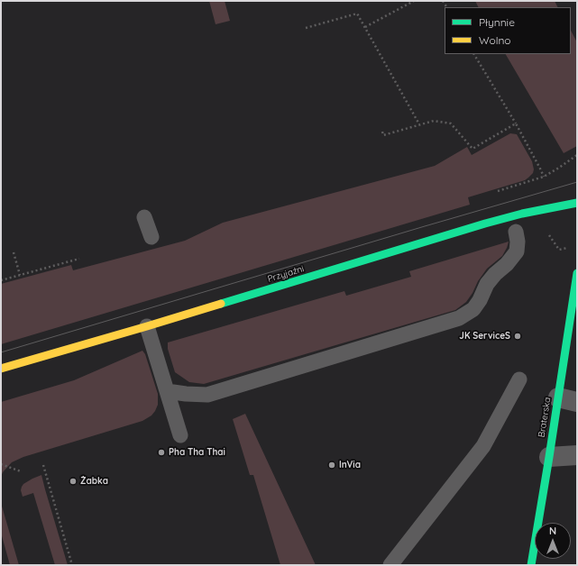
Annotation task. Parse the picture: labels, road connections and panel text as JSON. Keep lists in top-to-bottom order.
{
  "streets": {
    "street": ["Przyjaźni", "Braterska"]
  },
  "places": [
    "JK ServiceS",
    "Pha Tha Thai",
    "InVia",
    "Żabka"
  ],
  "legend": ["Płynnie", "Wolno"],
  "north": "top"
}
